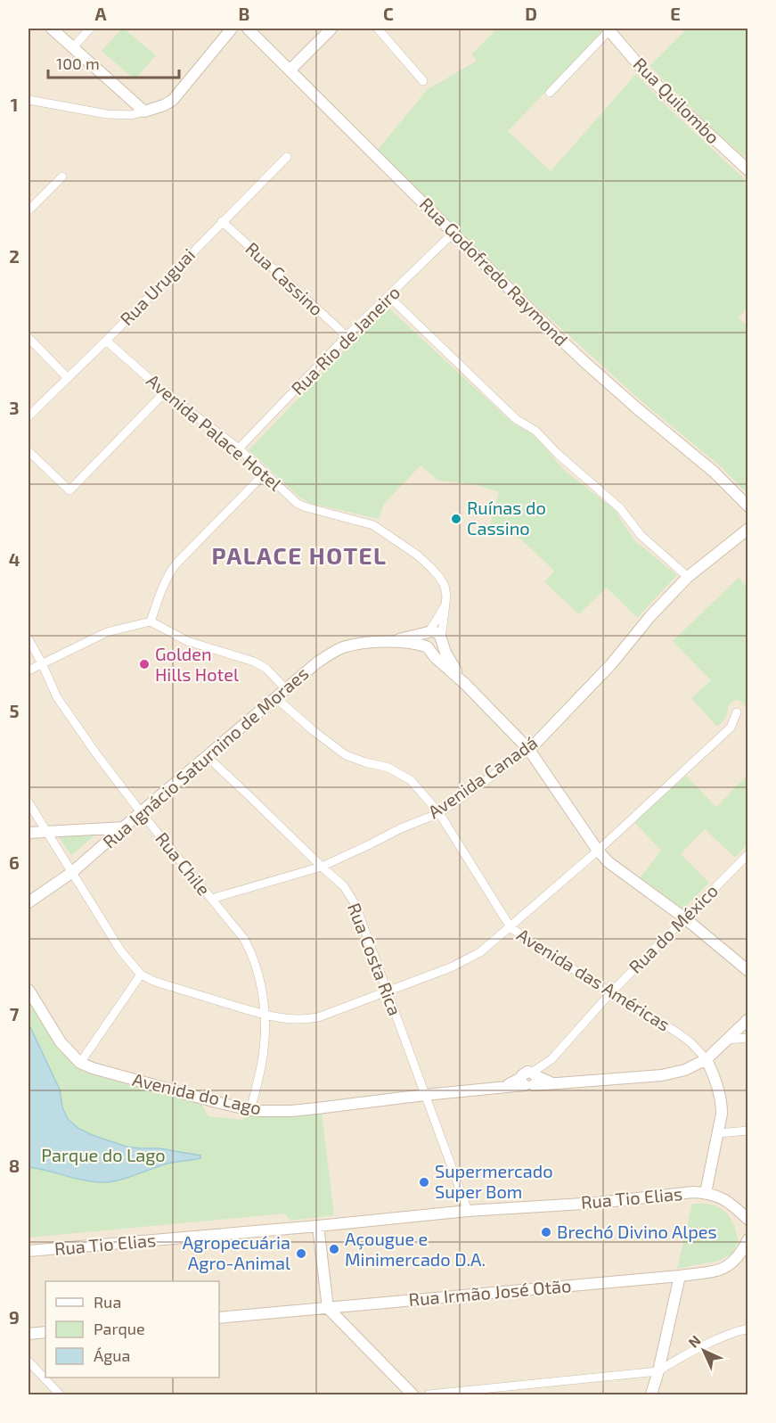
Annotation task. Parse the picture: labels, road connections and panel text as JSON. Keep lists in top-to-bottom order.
{
  "streets": {
    "street": [
      "Rua Quilombo",
      "Rua Godofredo Raymond",
      "Rua Cassino",
      "Rua Uruguai",
      "Rua Rio de Janeiro",
      "Avenida Palace Hotel",
      "Rua Ignácio Saturnino de Moraes",
      "Avenida Canadá",
      "Rua Chile",
      "Rua do México",
      "Rua Costa Rica",
      "Avenida das Américas",
      "Avenida do Lago",
      "Rua Tio Elias",
      "Rua Irmão José Otão"
    ]
  },
  "crossings": [
    ["Rua Cassino", "Rua Uruguai"],
    ["Rua Cassino", "Rua Rio de Janeiro"],
    ["Rua Uruguai", "Avenida Palace Hotel"],
    ["Rua Rio de Janeiro", "Avenida Palace Hotel"],
    ["Avenida Palace Hotel", "Rua Ignácio Saturnino de Moraes"],
    ["Rua Ignácio Saturnino de Moraes", "Rua Chile"],
    ["Rua Ignácio Saturnino de Moraes", "Rua Costa Rica"],
    ["Rua Ignácio Saturnino de Moraes", "Avenida das Américas"],
    ["Avenida Canadá", "Rua Chile"],
    ["Avenida Canadá", "Rua Costa Rica"],
    ["Avenida Canadá", "Avenida das Américas"],
    ["Rua Chile", "Avenida do Lago"],
    ["Rua do México", "Avenida das Américas"],
    ["Rua do México", "Avenida do Lago"],
    ["Rua Costa Rica", "Avenida do Lago"],
    ["Rua Costa Rica", "Rua Tio Elias"],
    ["Avenida das Américas", "Avenida do Lago"],
    ["Avenida das Américas", "Rua Tio Elias"]
  ],
  "districts": ["PALACE HOTEL"],
  "parks": ["Parque do Lago"],
  "places": [
    "Ruínas do Cassino",
    "Golden Hills Hotel",
    "Supermercado Super Bom",
    "Brechó Divino Alpes",
    "Açougue e Minimercado D.A.",
    "Agropecuária Agro-Animal"
  ],
  "legend": ["Rua", "Parque", "Água"],
  "scale_bar": "100 m",
  "north": "top left",
  "grid": {
    "columns": [
      "A",
      "B",
      "C",
      "D",
      "E"
    ],
    "rows": [
      "1",
      "2",
      "3",
      "4",
      "5",
      "6",
      "7",
      "8",
      "9"
    ]
  }
}
